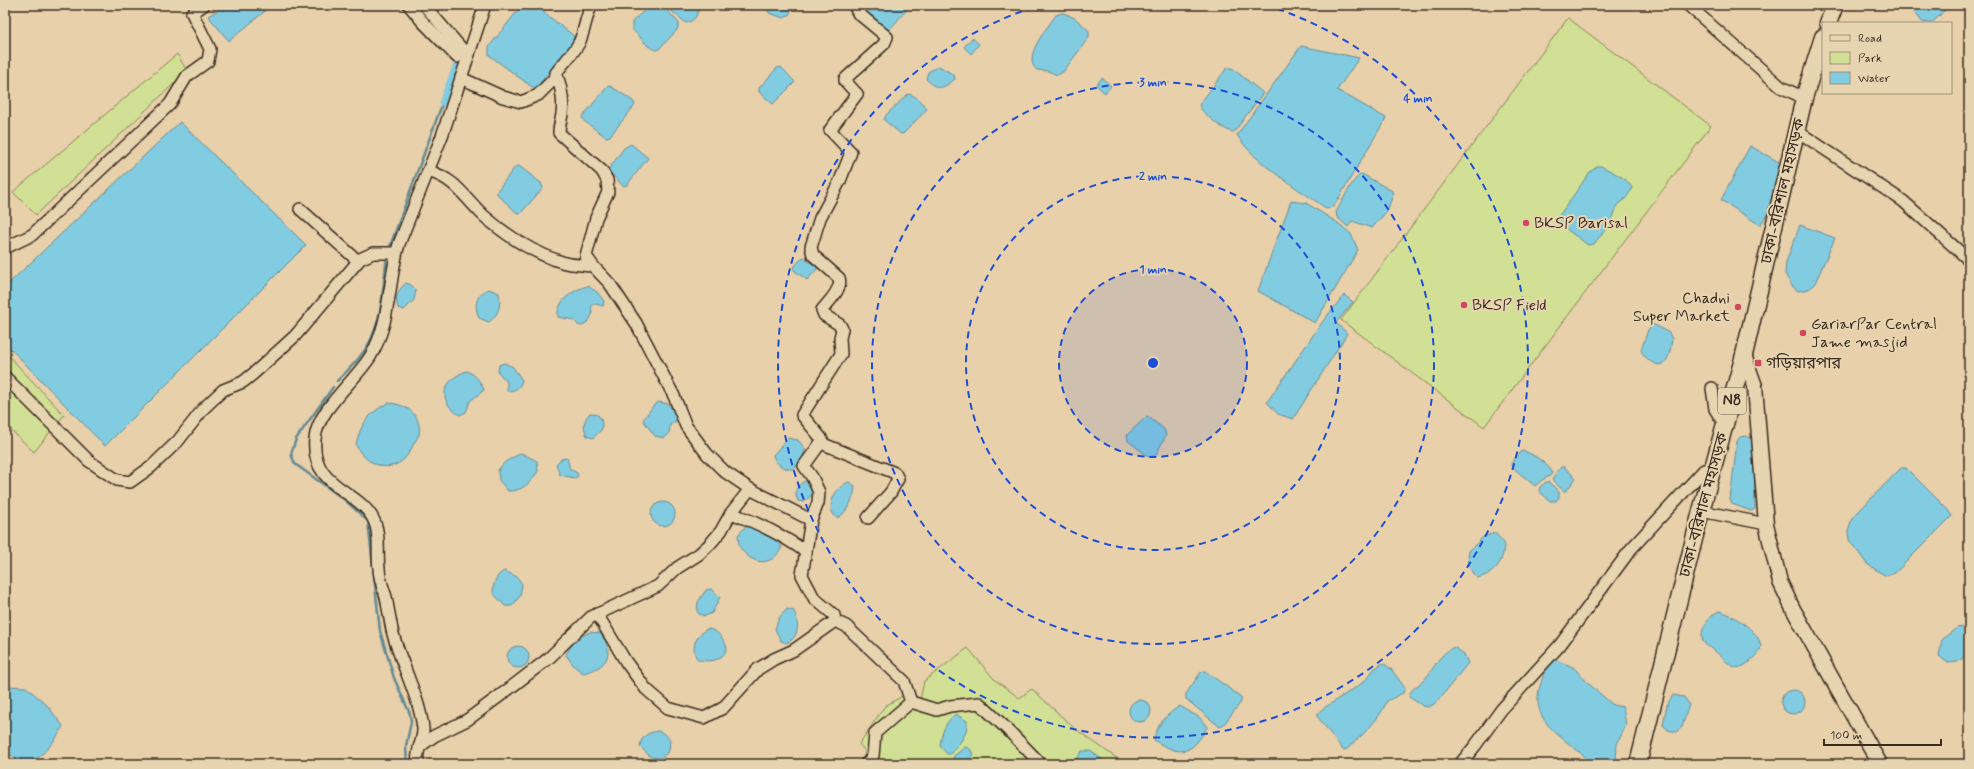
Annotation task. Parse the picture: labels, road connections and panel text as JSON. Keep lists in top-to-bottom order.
{
  "streets": {
    "highway": ["ঢাকা-বরিশাল মহাসড়ক", "N8"]
  },
  "places": {
    "other": [
      "BKSP Barisal",
      "BKSP Field",
      "Chadni Super Market",
      "GariarPar Central Jame masjid"
    ],
    "transit": ["গড়িয়ারপার"]
  },
  "legend": ["Road", "Park", "Water"],
  "scale_bar": "100 m",
  "rings": [
    "3 min",
    "4 min",
    "2 min",
    "1 min"
  ]
}
